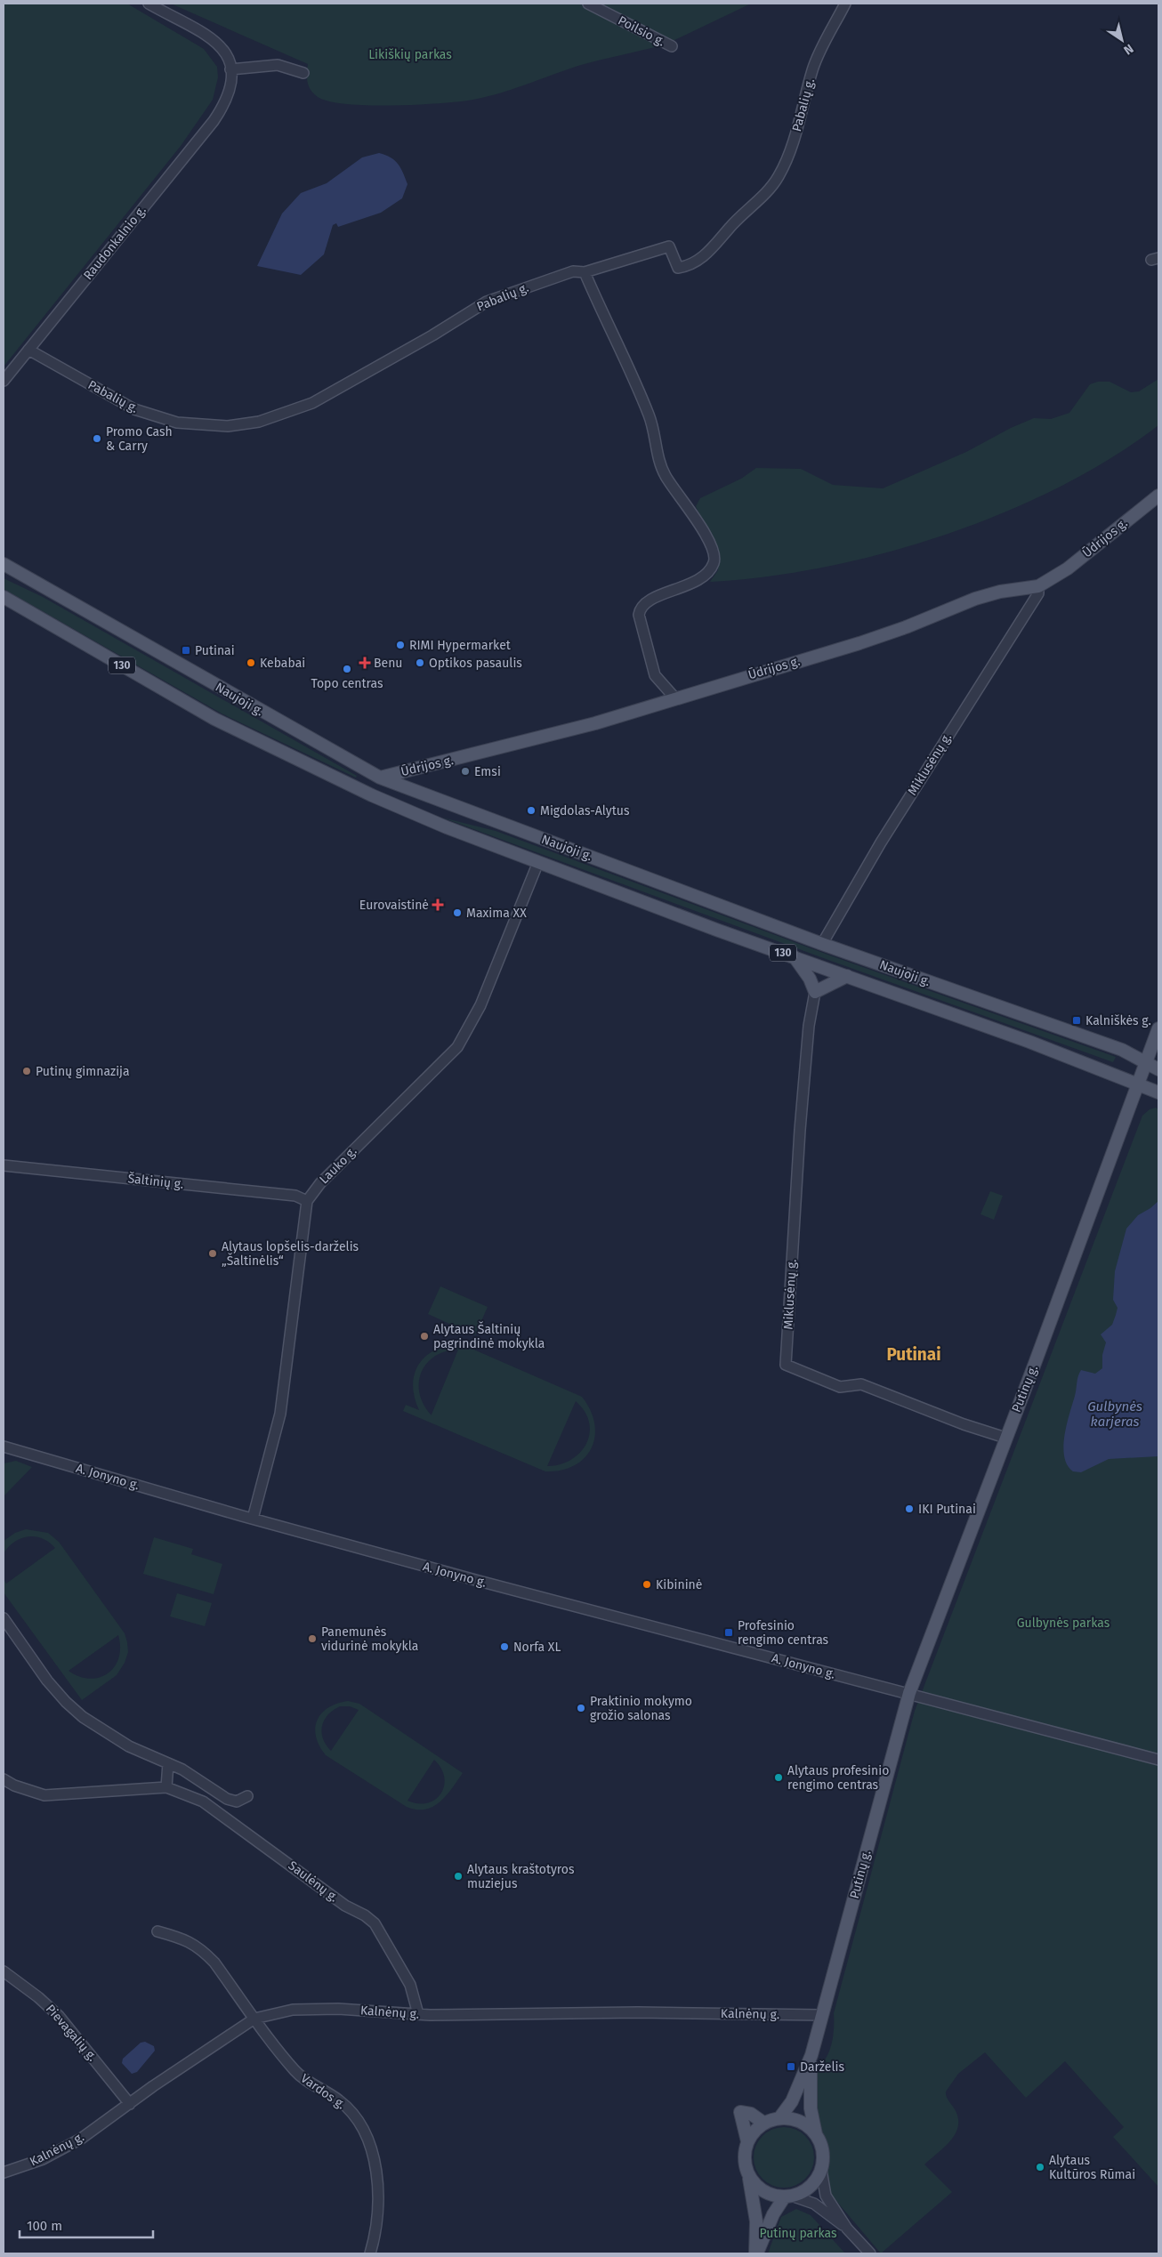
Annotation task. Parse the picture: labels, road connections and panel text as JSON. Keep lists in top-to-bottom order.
{
  "streets": {
    "main road": [
      "Ūdrijos g.",
      "130",
      "Naujoji g.",
      "Putinų g."
    ],
    "street": [
      "Poilsio g.",
      "Pabalių g.",
      "Raudonkalnio g.",
      "Miklusėnų g.",
      "Lauko g.",
      "Šaltinių g.",
      "A. Jonyno g.",
      "Saulėnų g.",
      "Kalnėnų g.",
      "Pievagalių g.",
      "Vardos g."
    ]
  },
  "crossings": [
    ["Pabalių g.", "Raudonkalnio g."],
    ["Ūdrijos g.", "Naujoji g."],
    ["Ūdrijos g.", "Miklusėnų g."],
    ["Naujoji g.", "Miklusėnų g."],
    ["Naujoji g.", "Lauko g."],
    ["Naujoji g.", "Putinų g."],
    ["Miklusėnų g.", "Putinų g."],
    ["Lauko g.", "Šaltinių g."],
    ["Lauko g.", "A. Jonyno g."],
    ["Putinų g.", "A. Jonyno g."],
    ["Putinų g.", "Kalnėnų g."],
    ["Saulėnų g.", "Kalnėnų g."],
    ["Kalnėnų g.", "Pievagalių g."],
    ["Kalnėnų g.", "Vardos g."]
  ],
  "districts": ["Putinai"],
  "water": ["Gulbynės karjeras"],
  "parks": ["Likiškių parkas", "Gulbynės parkas", "Putinų parkas"],
  "places": {
    "other": [
      "Promo Cash & Carry",
      "RIMI Hypermarket",
      "Kebabai",
      "Optikos pasaulis",
      "Topo centras",
      "Emsi",
      "Migdolas-Alytus",
      "Maxima XX",
      "Putinų gimnazija",
      "Alytaus lopšelis-darželis „Šaltinėlis“",
      "Alytaus Šaltinių pagrindinė mokykla",
      "IKI Putinai",
      "Kibininė",
      "Panemunės vidurinė mokykla",
      "Norfa XL",
      "Praktinio mokymo grožio salonas",
      "Alytaus profesinio rengimo centras",
      "Alytaus kraštotyros muziejus",
      "Alytaus Kultūros Rūmai"
    ],
    "transit": [
      "Putinai",
      "Kalniškės g.",
      "Profesinio rengimo centras",
      "Darželis"
    ],
    "health": ["Benu", "Eurovaistinė"]
  },
  "scale_bar": "100 m",
  "north": "bottom right"
}
